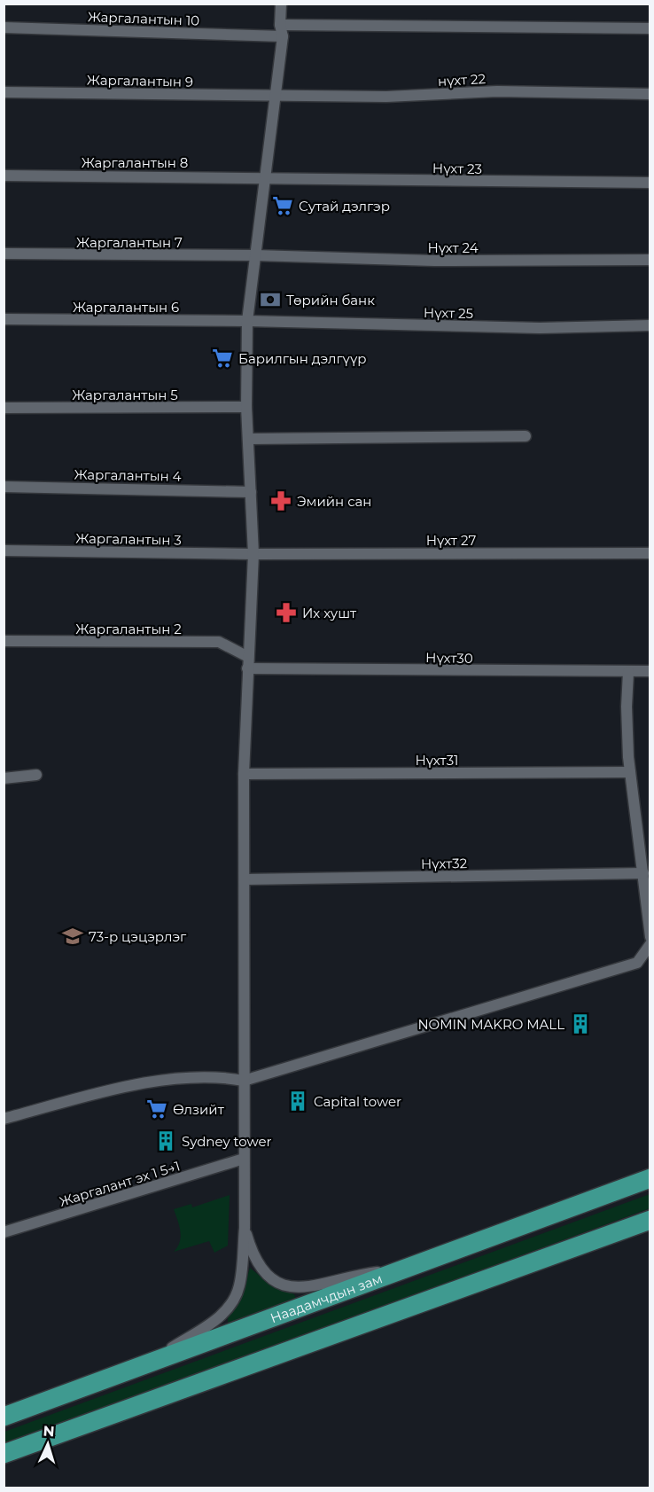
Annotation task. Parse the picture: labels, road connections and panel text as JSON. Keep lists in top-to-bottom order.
{
  "streets": {
    "highway": ["Наадамчдын зам"],
    "street": [
      "Жаргалантын 10",
      "нүхт 22",
      "Жаргалантын 9",
      "Жаргалантын 8",
      "Нүхт 23",
      "Жаргалантын 7",
      "Нүхт 24",
      "Жаргалантын 6",
      "Нүхт 25",
      "Жаргалантын 5",
      "Жаргалантын 4",
      "Жаргалантын 3",
      "Нүхт 27",
      "Жаргалантын 2",
      "Нүхт30",
      "Нүхт31",
      "Нүхт32",
      "Жаргалант эх 1 5→1"
    ]
  },
  "crossings": [
    ["нүхт 22", "Жаргалантын 9"],
    ["Жаргалантын 8", "Нүхт 23"],
    ["Жаргалантын 7", "Нүхт 24"],
    ["Жаргалантын 6", "Нүхт 25"],
    ["Жаргалантын 3", "Нүхт 27"],
    ["Жаргалантын 2", "Нүхт30"]
  ],
  "places": {
    "supermarket": ["Сутай дэлгэр", "Барилгын дэлгүүр", "Өлзийт"],
    "bank": ["Төрийн банк"],
    "pharmacy": ["Эмийн сан", "Их хушт"],
    "school or university": ["73-р цэцэрлэг"],
    "building": ["NOMIN MAKRO MALL", "Capital tower", "Sydney tower"]
  },
  "north": "top"
}
